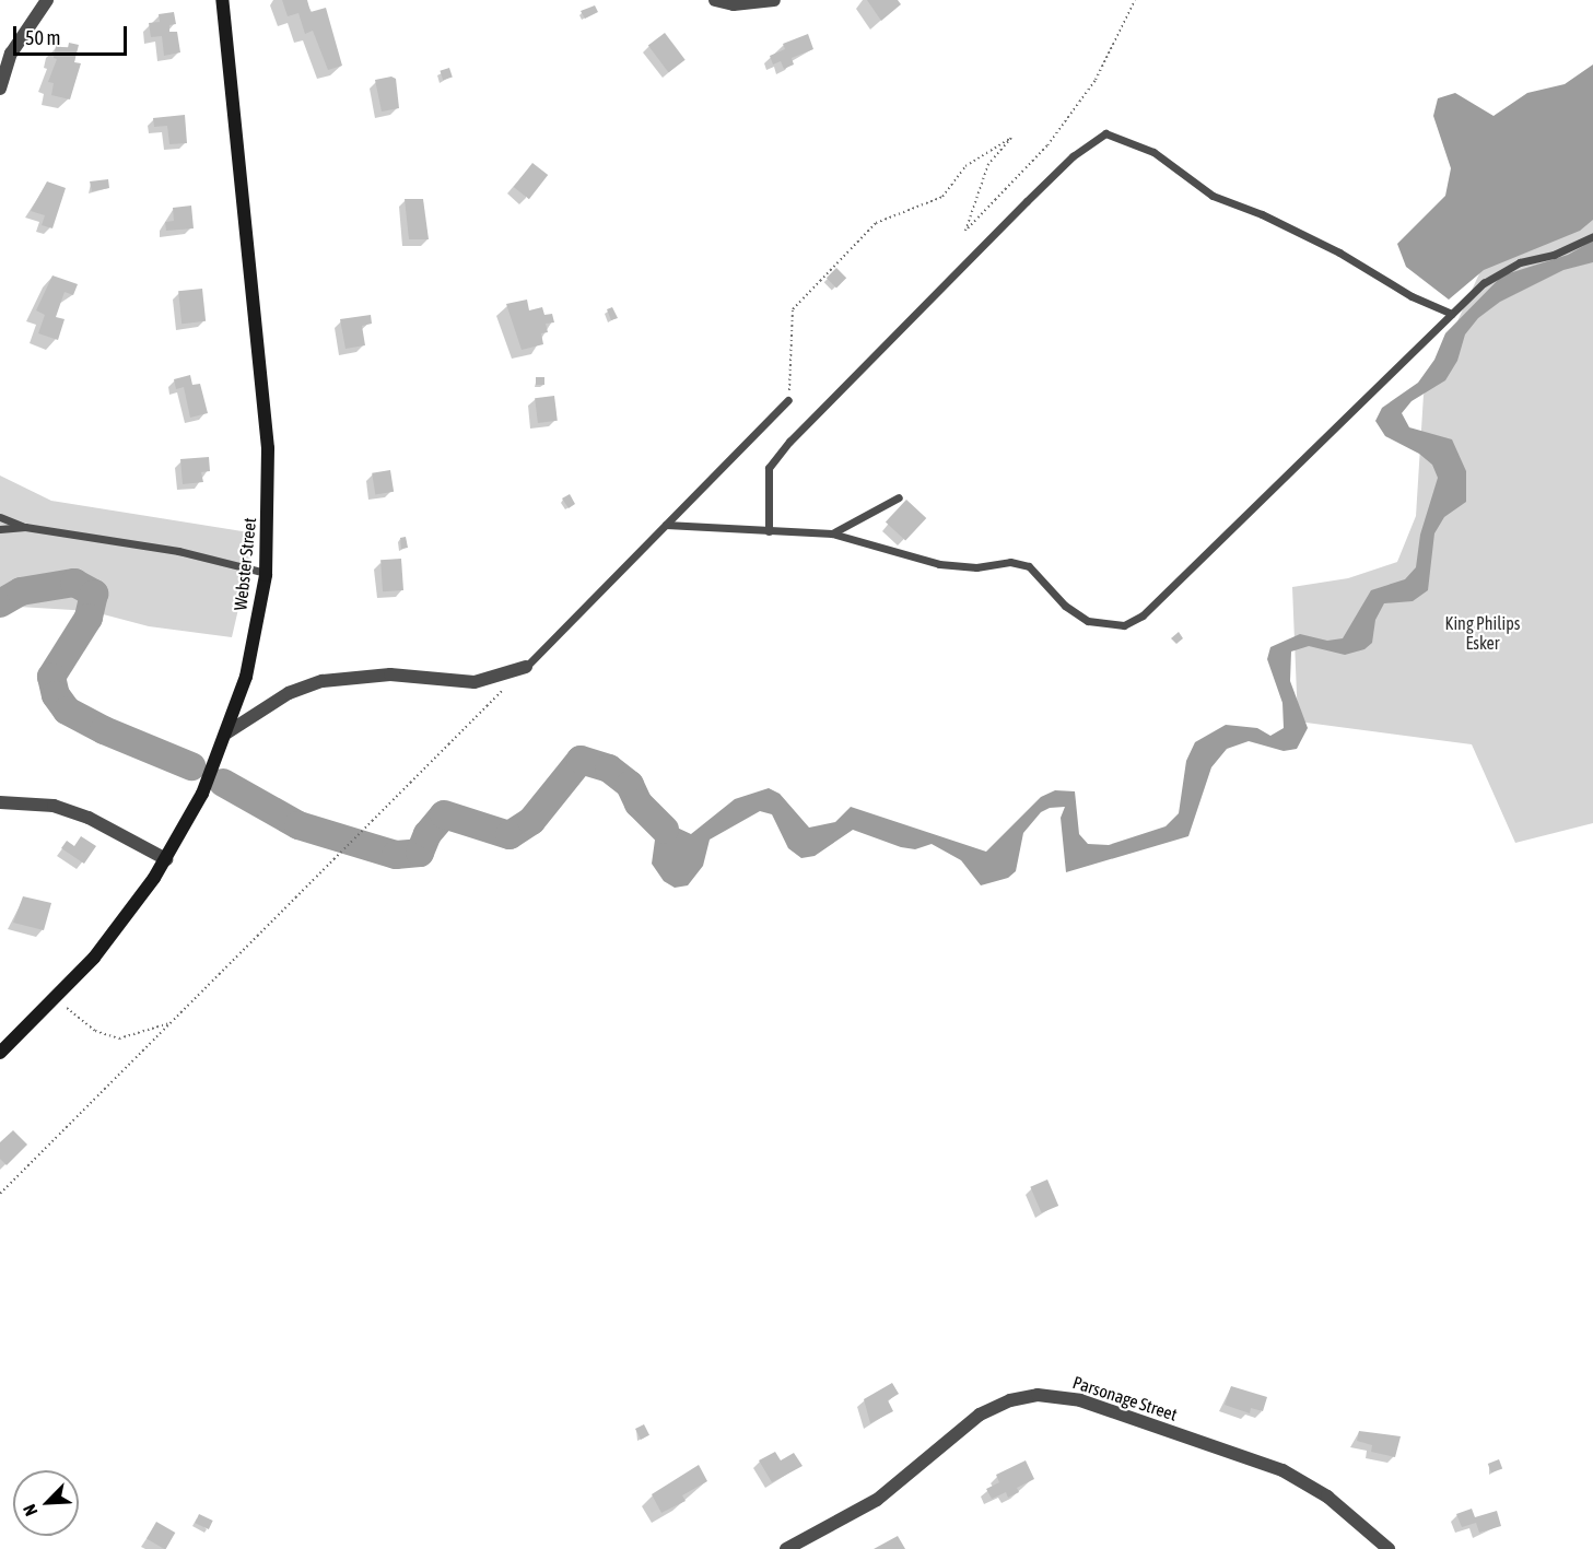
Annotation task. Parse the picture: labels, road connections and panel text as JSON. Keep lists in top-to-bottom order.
{
  "streets": {
    "street": ["Webster Street", "Parsonage Street"]
  },
  "parks": ["King Philips Esker"],
  "scale_bar": "50 m",
  "north": "bottom left"
}
